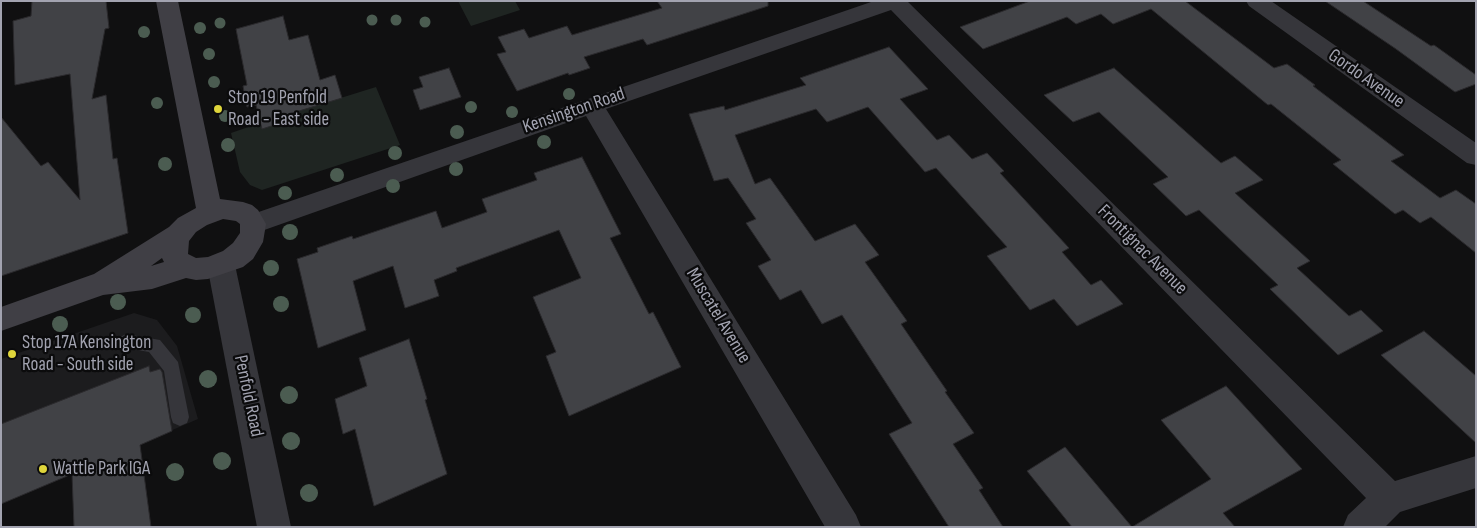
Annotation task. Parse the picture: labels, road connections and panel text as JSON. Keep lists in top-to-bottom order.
{
  "streets": {
    "street": [
      "Gordo Avenue",
      "Kensington Road",
      "Frontignac Avenue",
      "Muscatel Avenue",
      "Penfold Road"
    ]
  },
  "crossings": [
    ["Kensington Road", "Frontignac Avenue"],
    ["Kensington Road", "Muscatel Avenue"],
    ["Kensington Road", "Penfold Road"]
  ],
  "places": ["Stop 19 Penfold Road - East side", "Stop 17A Kensington Road - South side", "Wattle Park IGA"]
}
